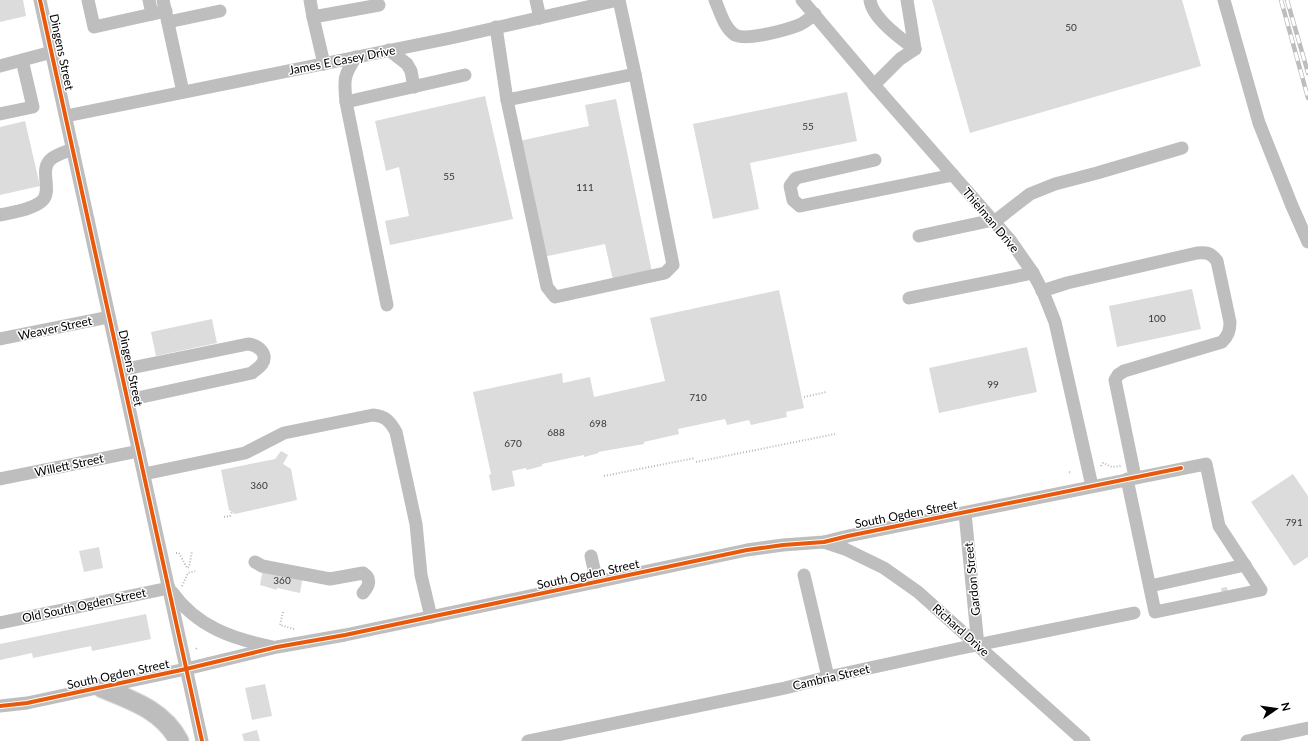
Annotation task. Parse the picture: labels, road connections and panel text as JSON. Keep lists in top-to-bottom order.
{
  "streets": {
    "street": [
      "Dingens Street",
      "James E Casey Drive",
      "Thielman Drive",
      "Weaver Street",
      "Willett Street",
      "South Ogden Street",
      "Gardon Street",
      "Old South Ogden Street",
      "Richard Drive",
      "Cambria Street"
    ]
  },
  "crossings": [
    ["Dingens Street", "James E Casey Drive"],
    ["Dingens Street", "Weaver Street"],
    ["Dingens Street", "Willett Street"],
    ["Dingens Street", "South Ogden Street"],
    ["Dingens Street", "Old South Ogden Street"],
    ["Thielman Drive", "South Ogden Street"],
    ["South Ogden Street", "Gardon Street"],
    ["South Ogden Street", "Richard Drive"],
    ["Gardon Street", "Richard Drive"],
    ["Gardon Street", "Cambria Street"],
    ["Richard Drive", "Cambria Street"]
  ],
  "house_numbers": [
    "50",
    "55",
    "55",
    "111",
    "100",
    "99",
    "710",
    "698",
    "688",
    "670",
    "360",
    "791",
    "360"
  ],
  "north": "right"
}
